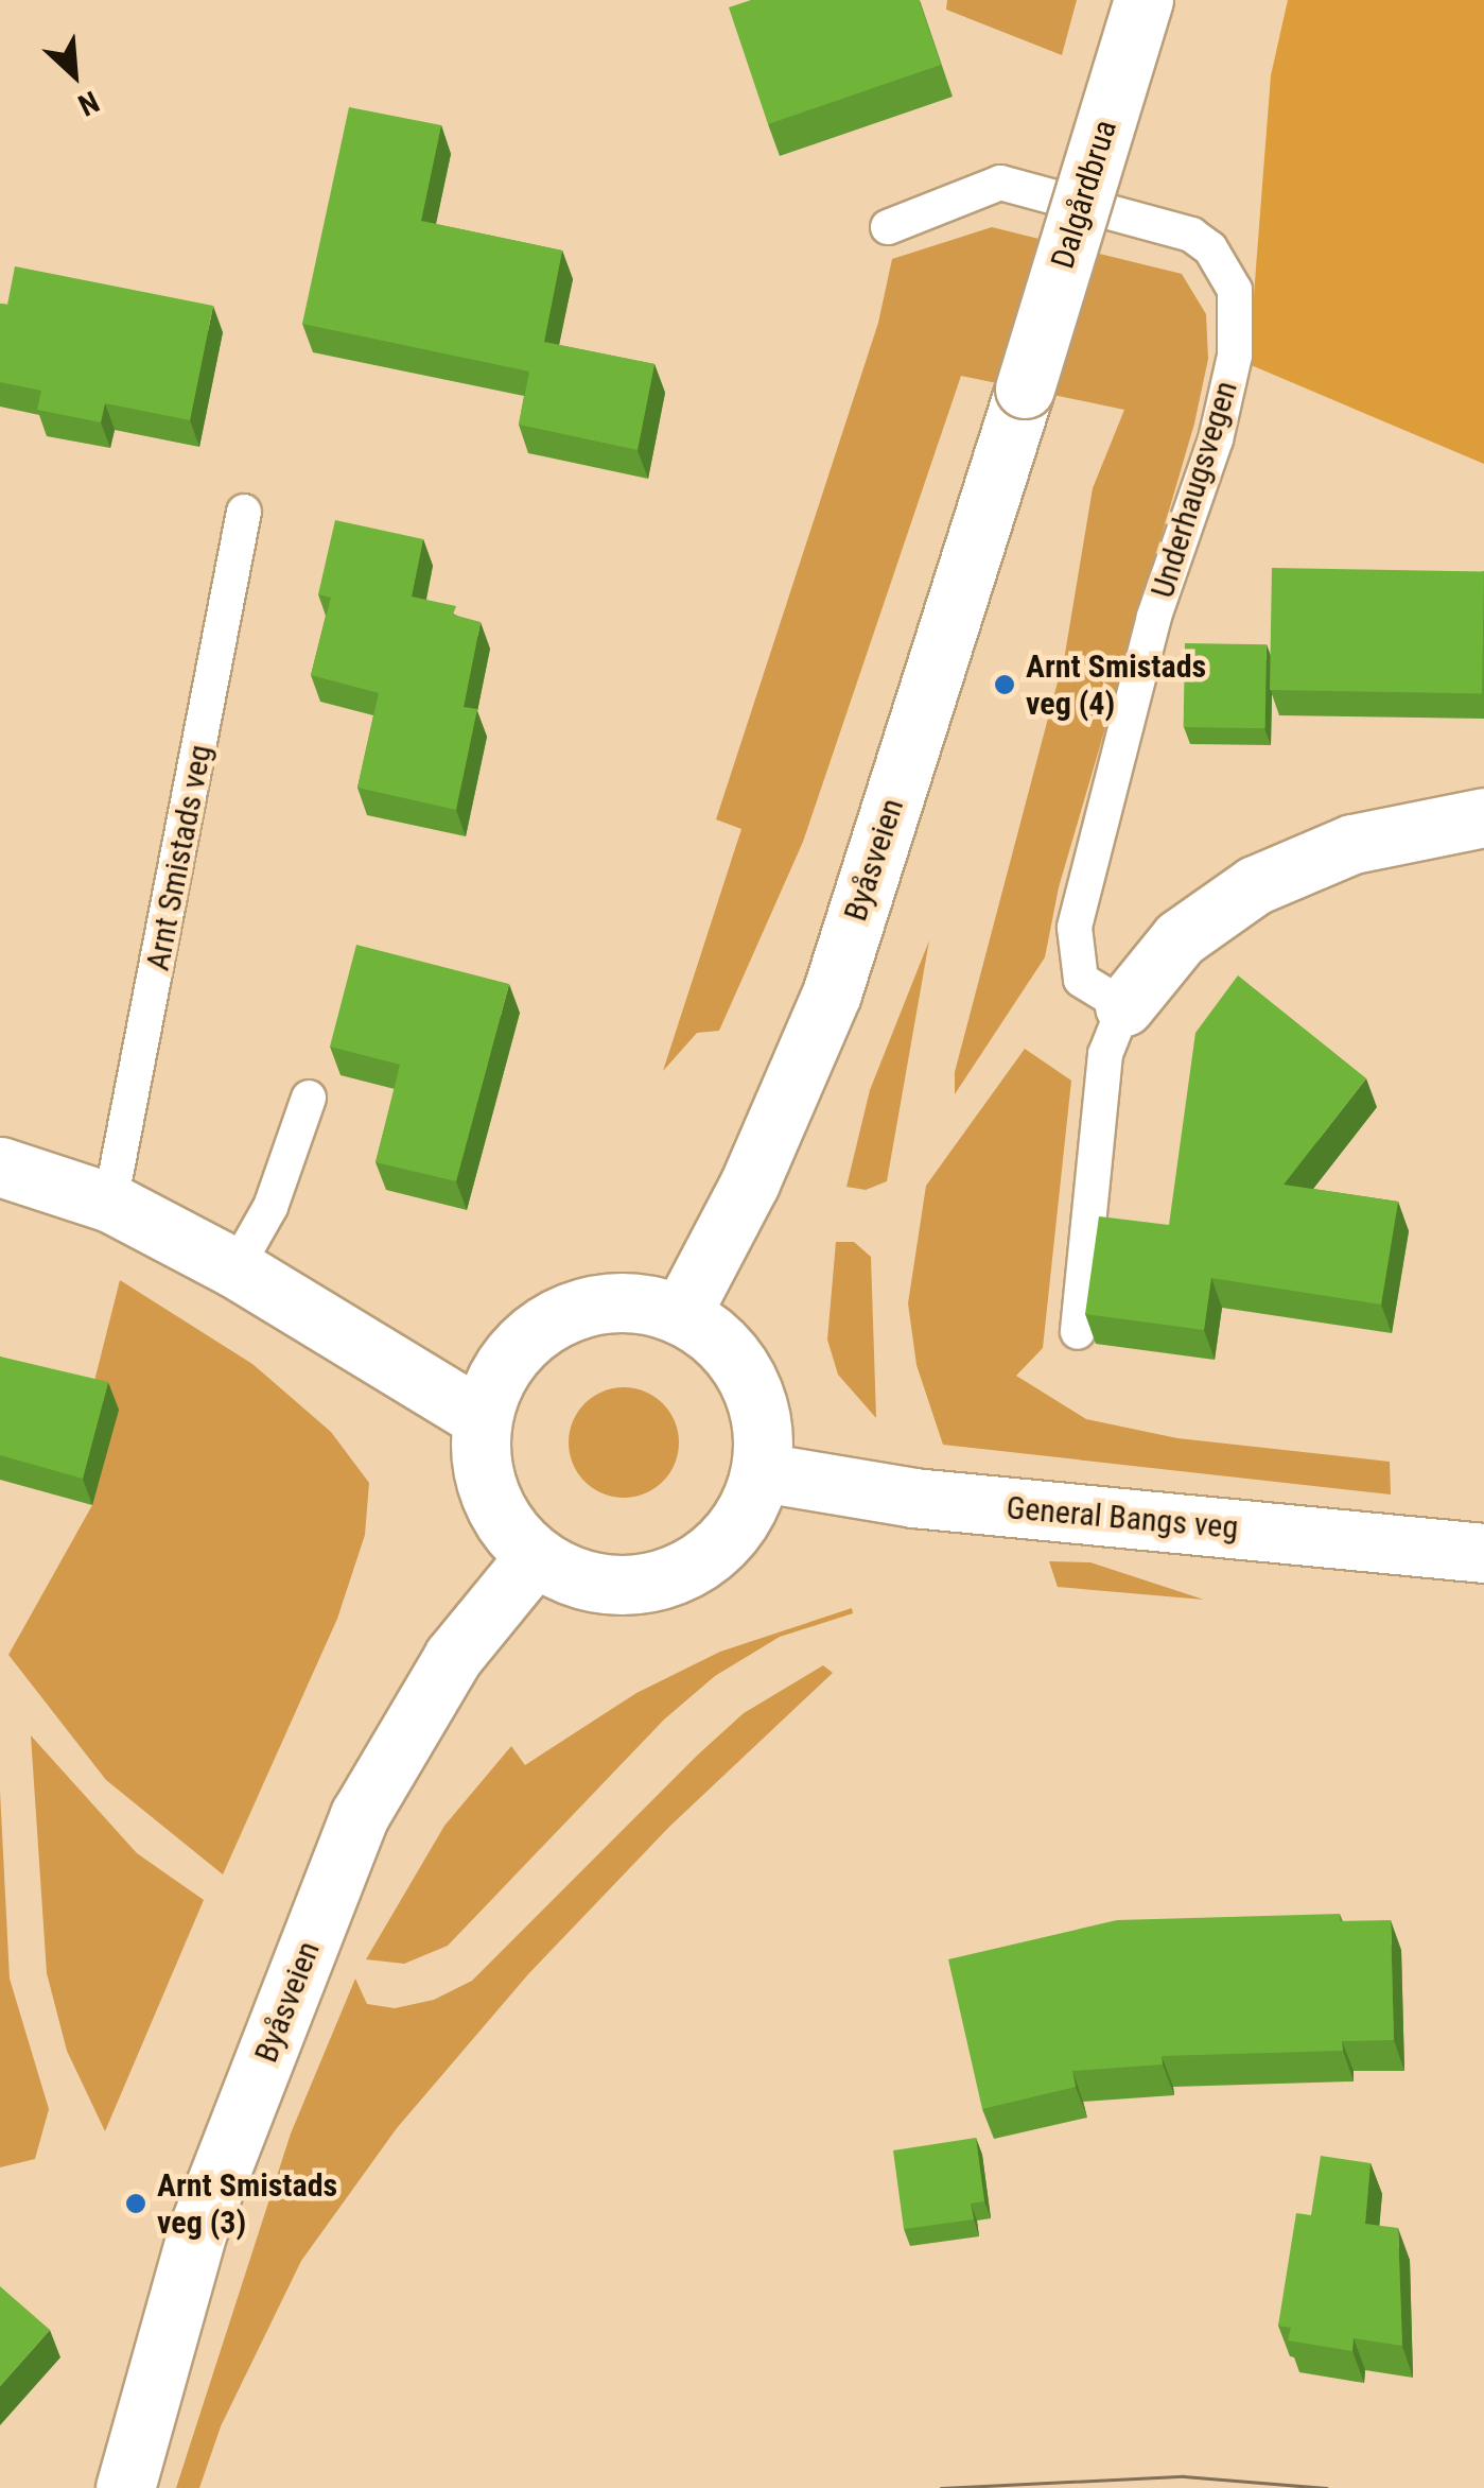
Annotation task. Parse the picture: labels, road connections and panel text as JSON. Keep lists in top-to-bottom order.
{
  "streets": {
    "main road": ["Dalgårdbrua", "Byåsveien", "General Bangs veg"],
    "lane": ["Underhaugsvegen", "Arnt Smistads veg"]
  },
  "crossings": [
    ["Dalgårdbrua", "Byåsveien"],
    ["Byåsveien", "General Bangs veg"]
  ],
  "places": ["Arnt Smistads veg (4)", "Arnt Smistads veg (3)"],
  "north": "bottom right"
}
